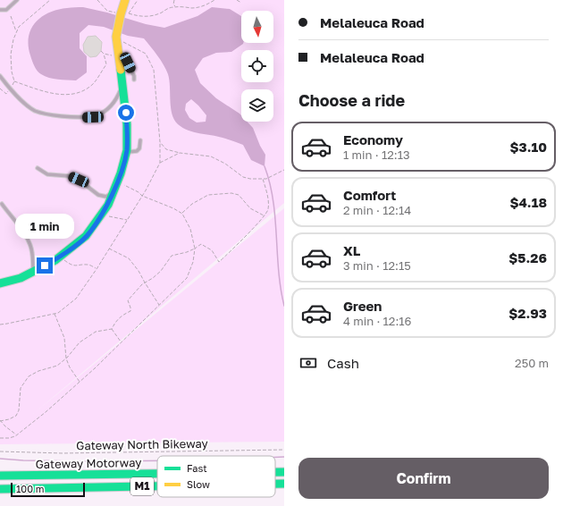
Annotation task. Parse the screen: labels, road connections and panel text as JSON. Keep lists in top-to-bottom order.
{
  "streets": {
    "main road": ["Gateway Motorway", "M1"],
    "path": ["Gateway North Bikeway"]
  },
  "legend": ["Fast", "Slow"],
  "scale_bar": "100 m",
  "north": "bottom",
  "page": {
    "banner": ["Melaleuca Road", "Melaleuca Road"],
    "heading": "Choose a ride",
    "list": [
      {
        "name": "Economy",
        "note": "1 min · 12:13",
        "value": "$3.10"
      },
      {
        "name": "Comfort",
        "note": "2 min · 12:14",
        "value": "$4.18"
      },
      {
        "name": "XL",
        "note": "3 min · 12:15",
        "value": "$5.26"
      },
      {
        "name": "Green",
        "note": "4 min · 12:16",
        "value": "$2.93"
      }
    ],
    "bubble": "1 min",
    "pay": ["Cash", "250 m"],
    "buttons": "Confirm",
    "scale": "100 m"
  }
}
